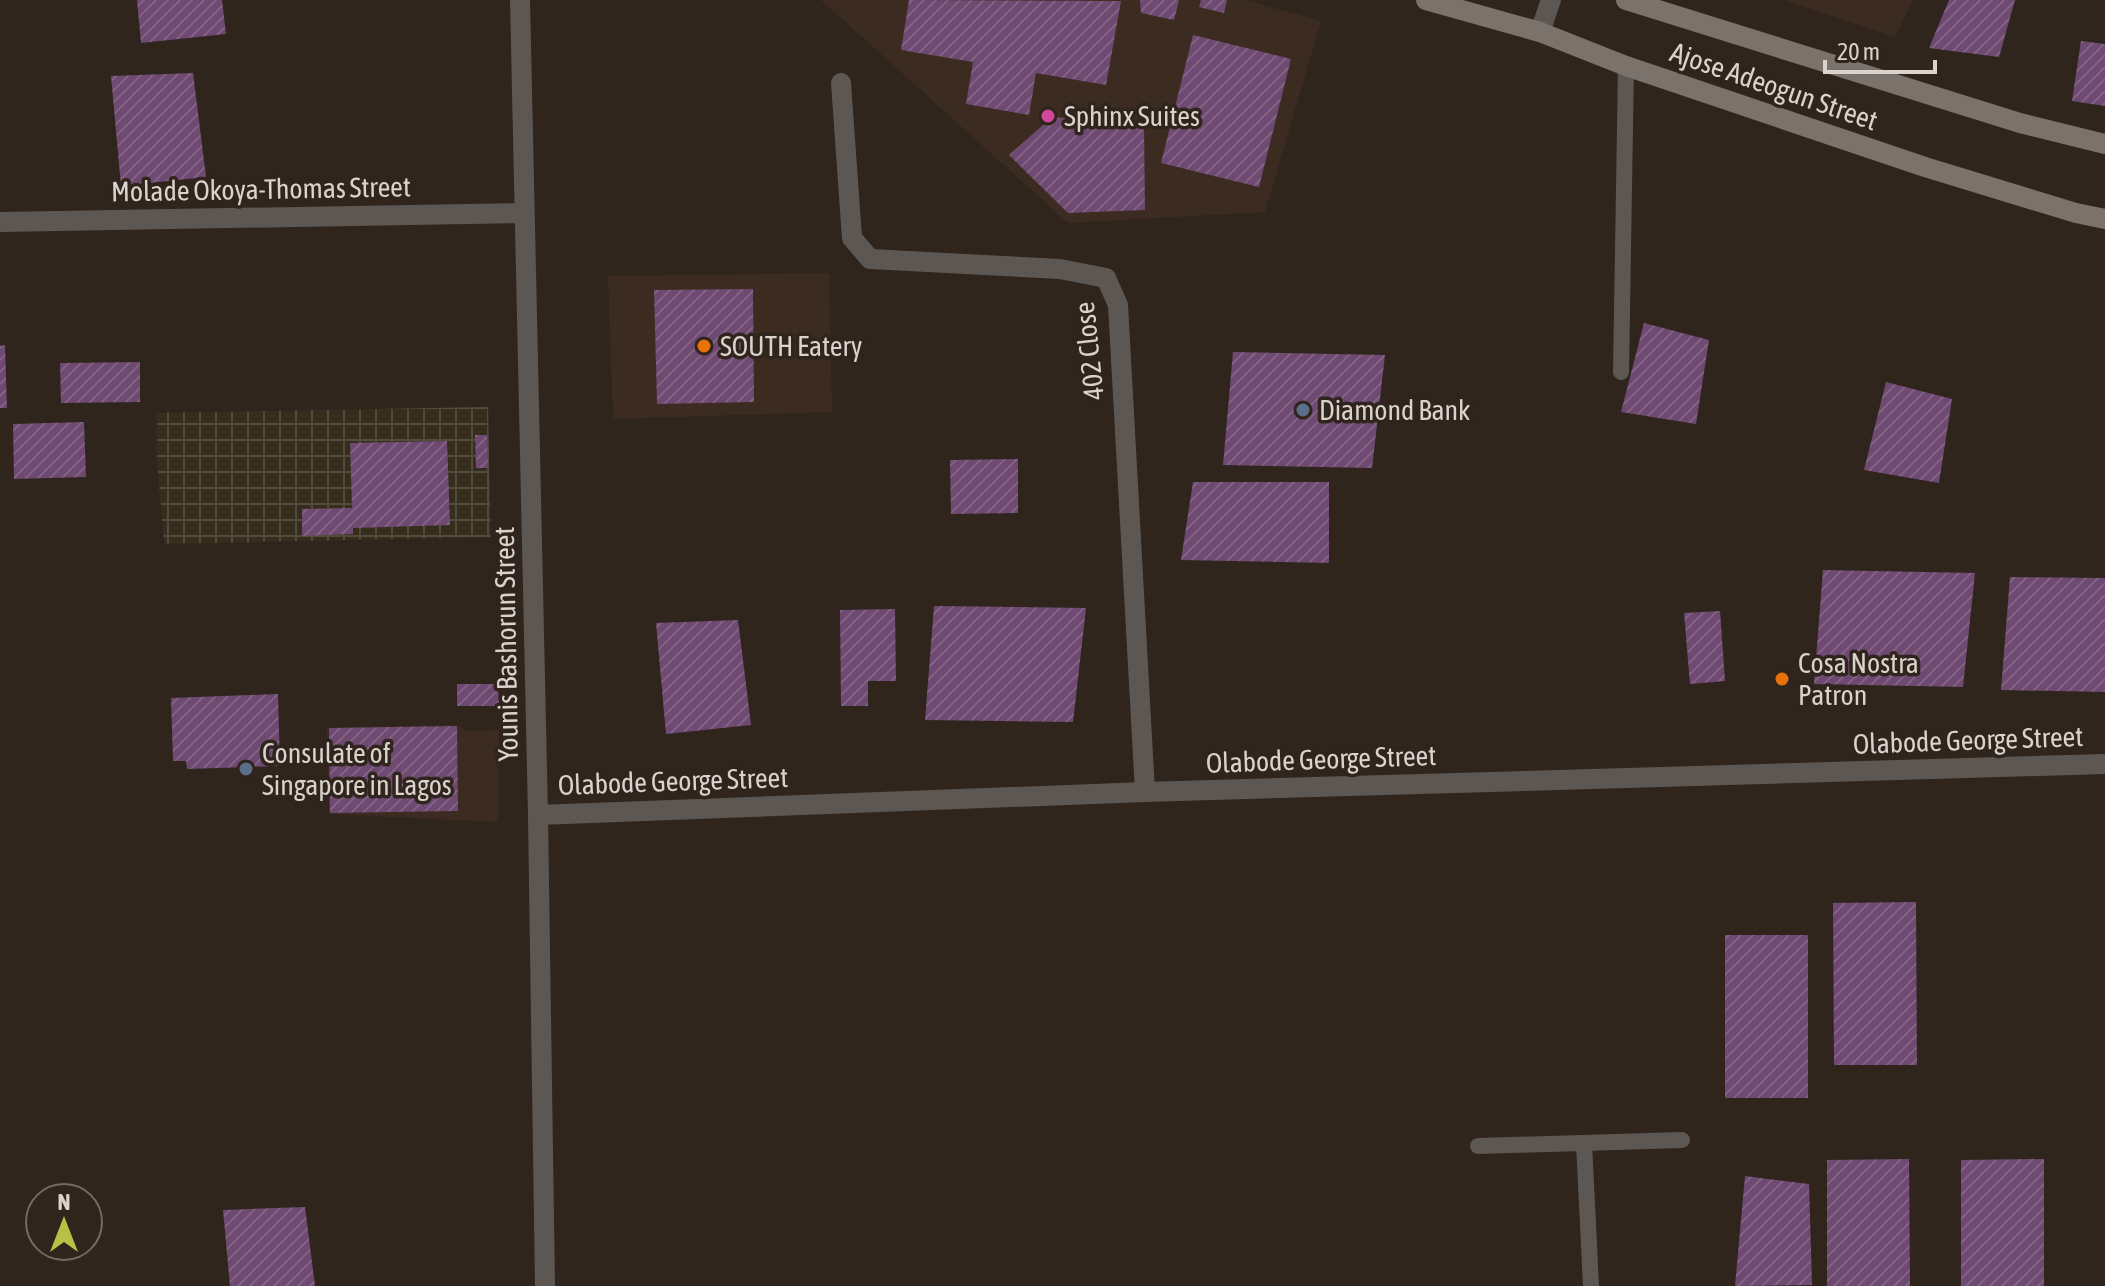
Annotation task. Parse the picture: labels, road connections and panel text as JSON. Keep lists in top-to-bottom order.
{
  "streets": {
    "street": [
      "Ajose Adeogun Street",
      "Molade Okoya-Thomas Street",
      "402 Close",
      "Younis Bashorun Street",
      "Olabode George Street"
    ]
  },
  "crossings": [
    ["Molade Okoya-Thomas Street", "Younis Bashorun Street"],
    ["402 Close", "Olabode George Street"],
    ["Younis Bashorun Street", "Olabode George Street"]
  ],
  "places": [
    "Sphinx Suites",
    "SOUTH Eatery",
    "Diamond Bank",
    "Cosa Nostra Patron",
    "Consulate of Singapore in Lagos"
  ],
  "scale_bar": "20 m",
  "north": "top"
}
